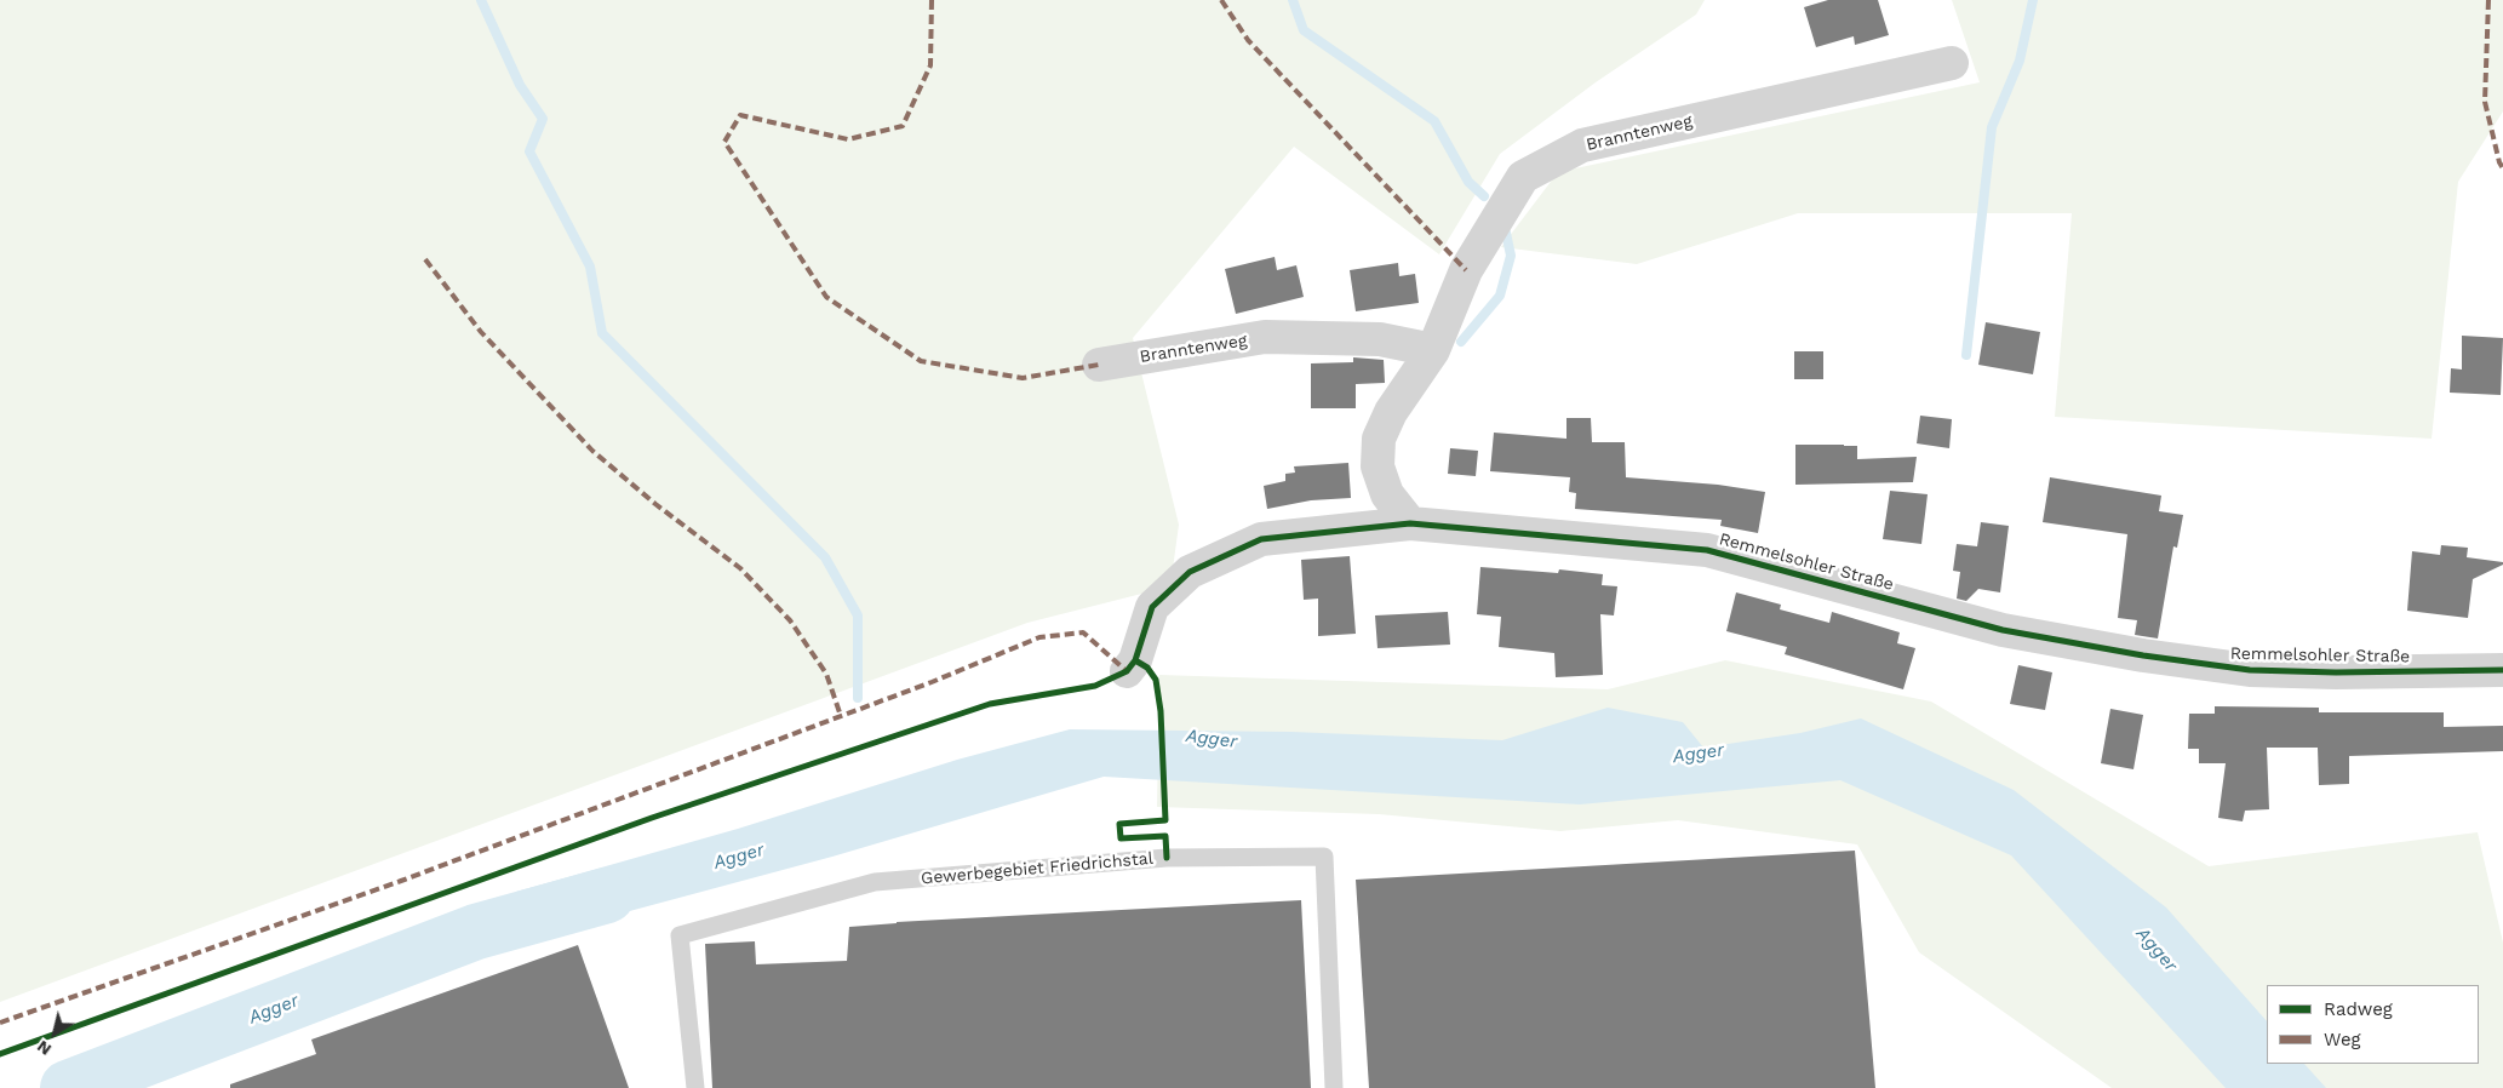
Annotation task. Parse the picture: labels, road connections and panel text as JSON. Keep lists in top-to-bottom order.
{
  "streets": {
    "street": ["Branntenweg", "Remmelsohler Straße"],
    "lane": ["Gewerbegebiet Friedrichstal"]
  },
  "crossings": [
    ["Branntenweg", "Remmelsohler Straße"]
  ],
  "water": ["Agger"],
  "legend": ["Radweg", "Weg"],
  "north": "bottom left"
}
